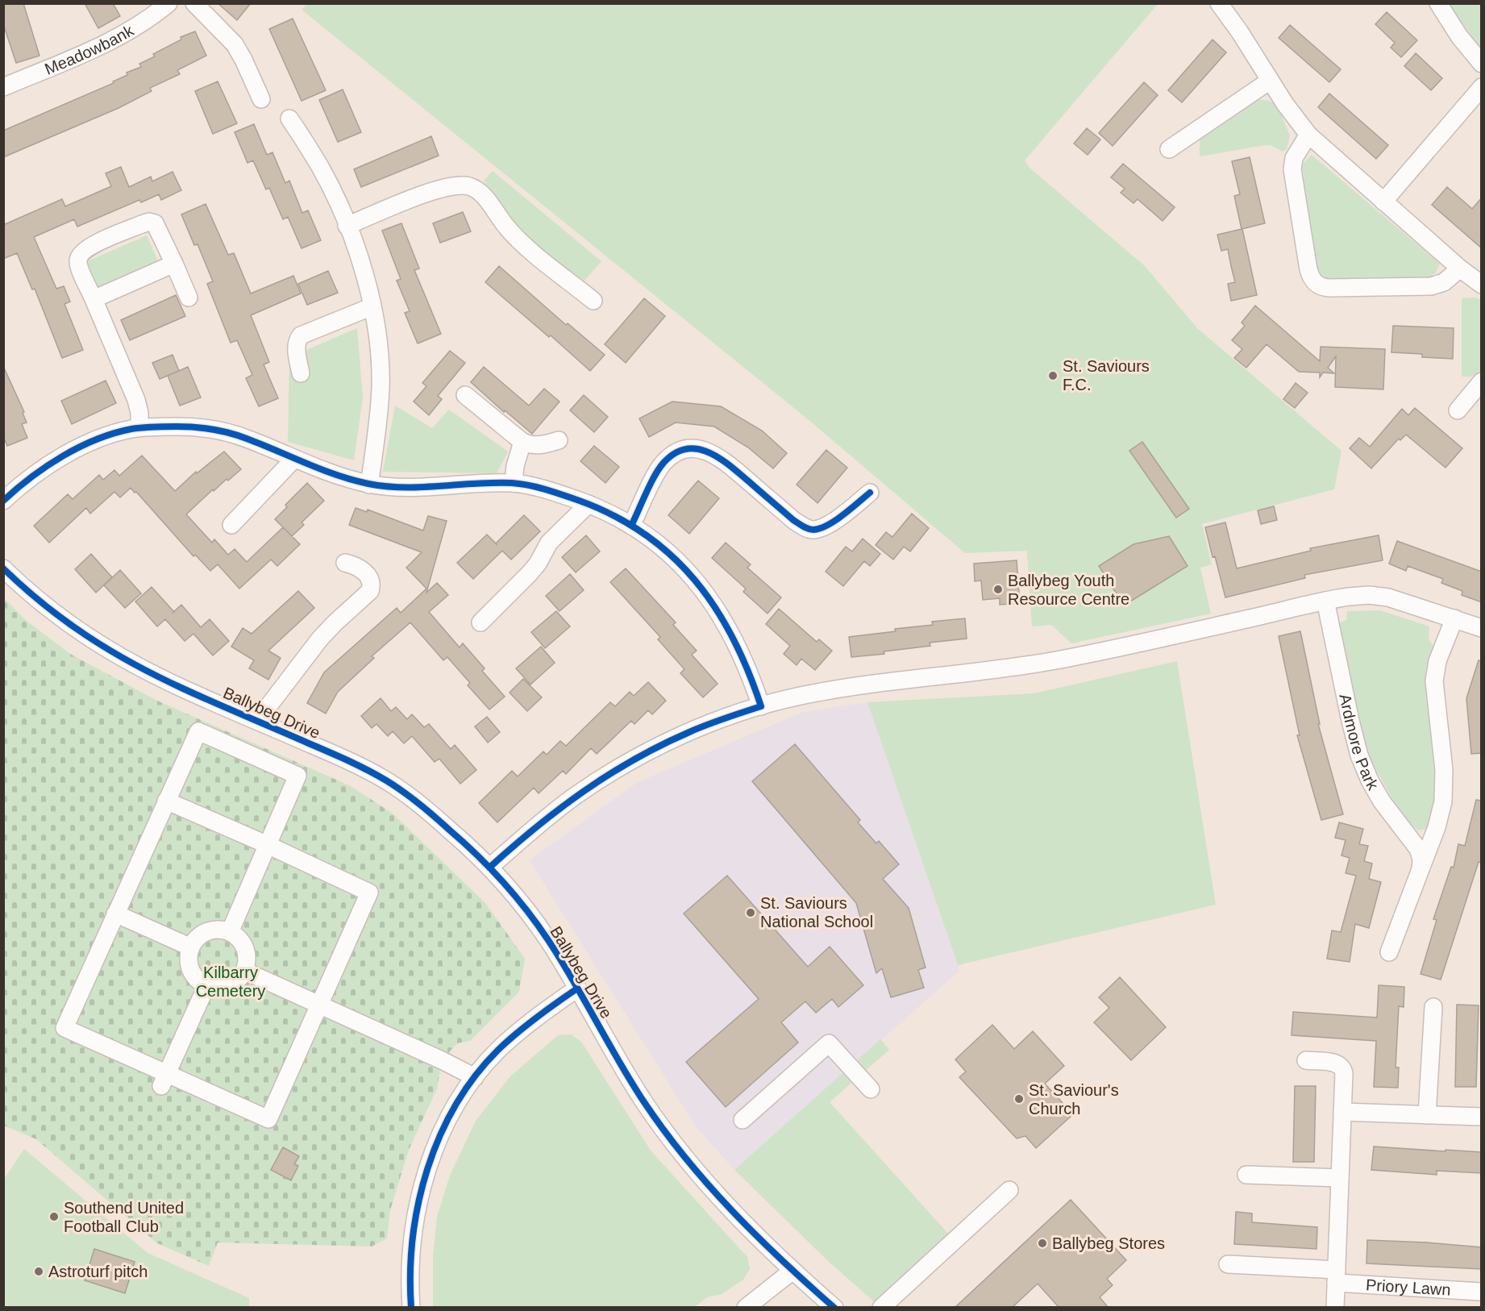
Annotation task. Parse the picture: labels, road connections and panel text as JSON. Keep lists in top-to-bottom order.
{
  "streets": {
    "street": [
      "Meadowbank",
      "Ballybeg Drive",
      "Ardmore Park",
      "Priory Lawn"
    ]
  },
  "parks": ["Kilbarry Cemetery"],
  "places": [
    "St. Saviours F.C.",
    "Ballybeg Youth Resource Centre",
    "St. Saviours National School",
    "St. Saviour's Church",
    "Southend United Football Club",
    "Ballybeg Stores",
    "Astroturf pitch"
  ]
}
